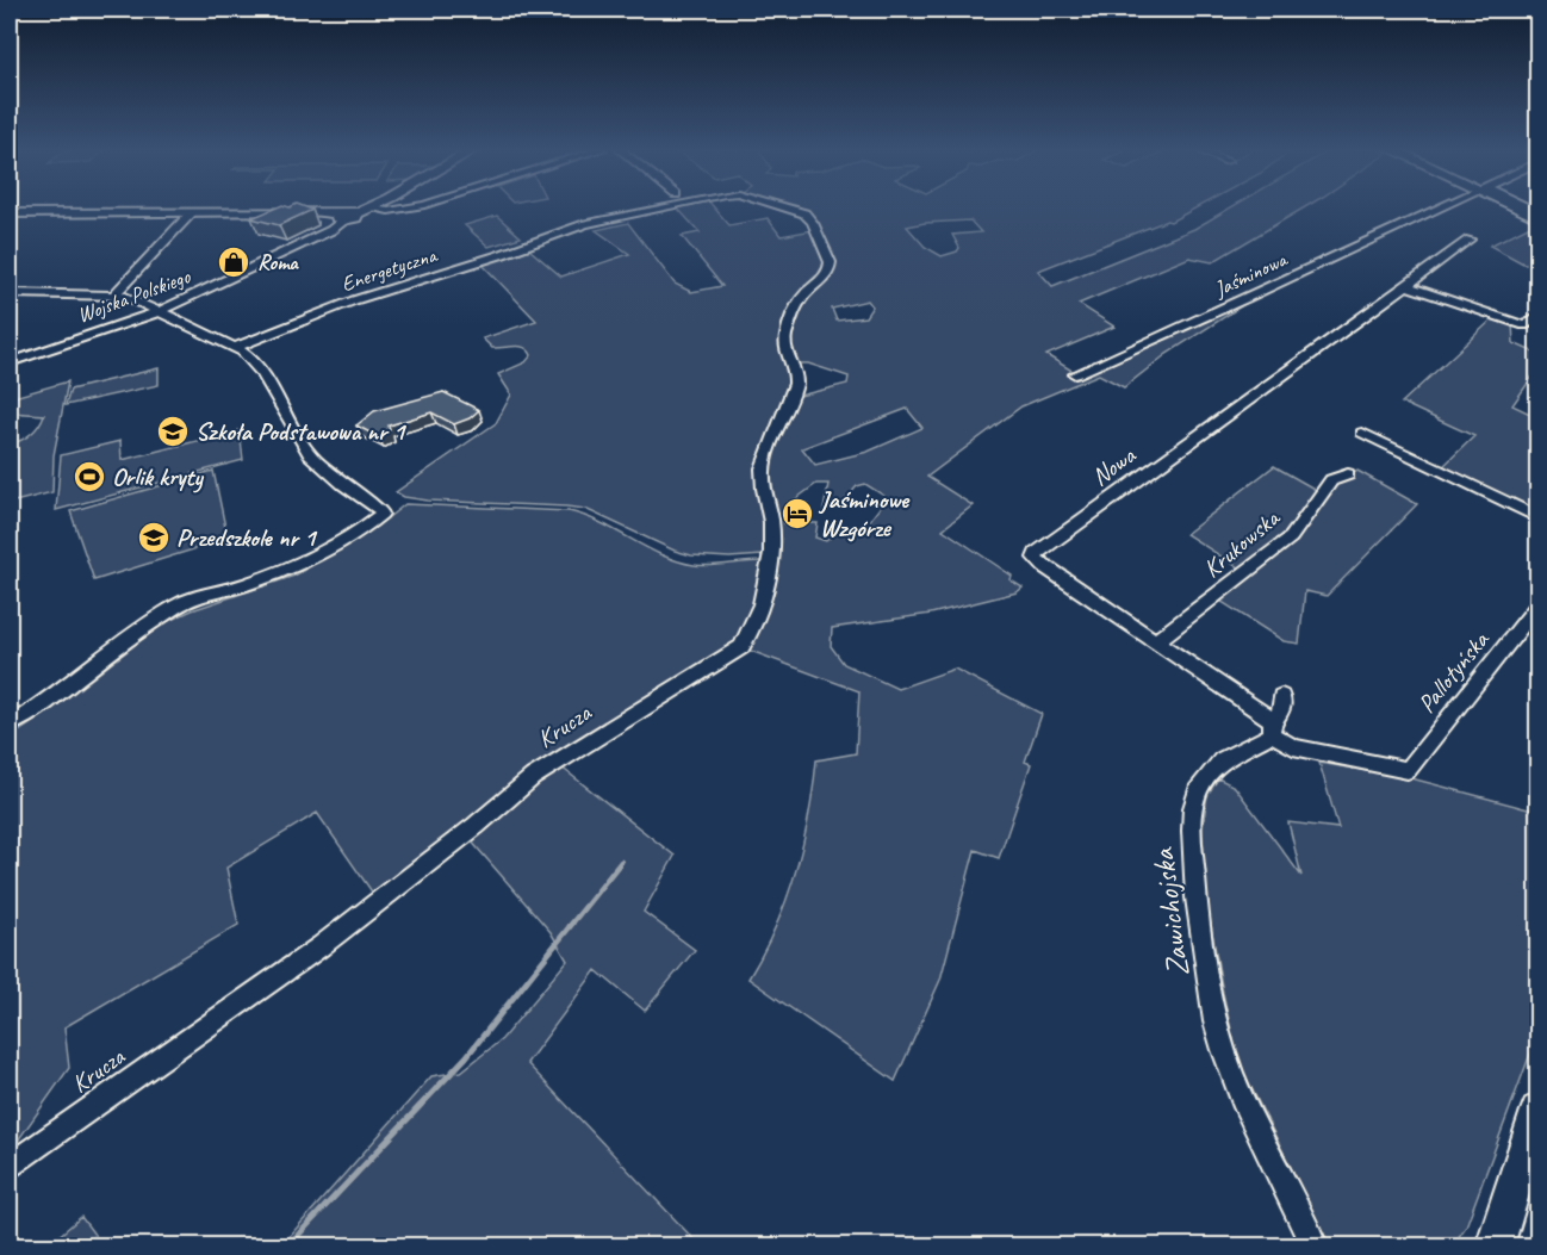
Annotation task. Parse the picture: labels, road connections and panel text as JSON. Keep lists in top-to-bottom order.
{
  "streets": {
    "street": [
      "Energetyczna",
      "Jaśminowa",
      "Wojska Polskiego",
      "Nowa",
      "Krukowska",
      "Pallotyńska",
      "Krucza",
      "Zawichojska"
    ]
  },
  "crossings": [
    ["Nowa", "Krukowska"],
    ["Nowa", "Pallotyńska"],
    ["Nowa", "Zawichojska"],
    ["Pallotyńska", "Zawichojska"]
  ],
  "places": {
    "shop": ["Roma"],
    "school or university": ["Szkoła Podstawowa nr 1", "Przedszkole nr 1"],
    "sports": ["Orlik kryty"],
    "hotel": ["Jaśminowe Wzgórze"]
  }
}
